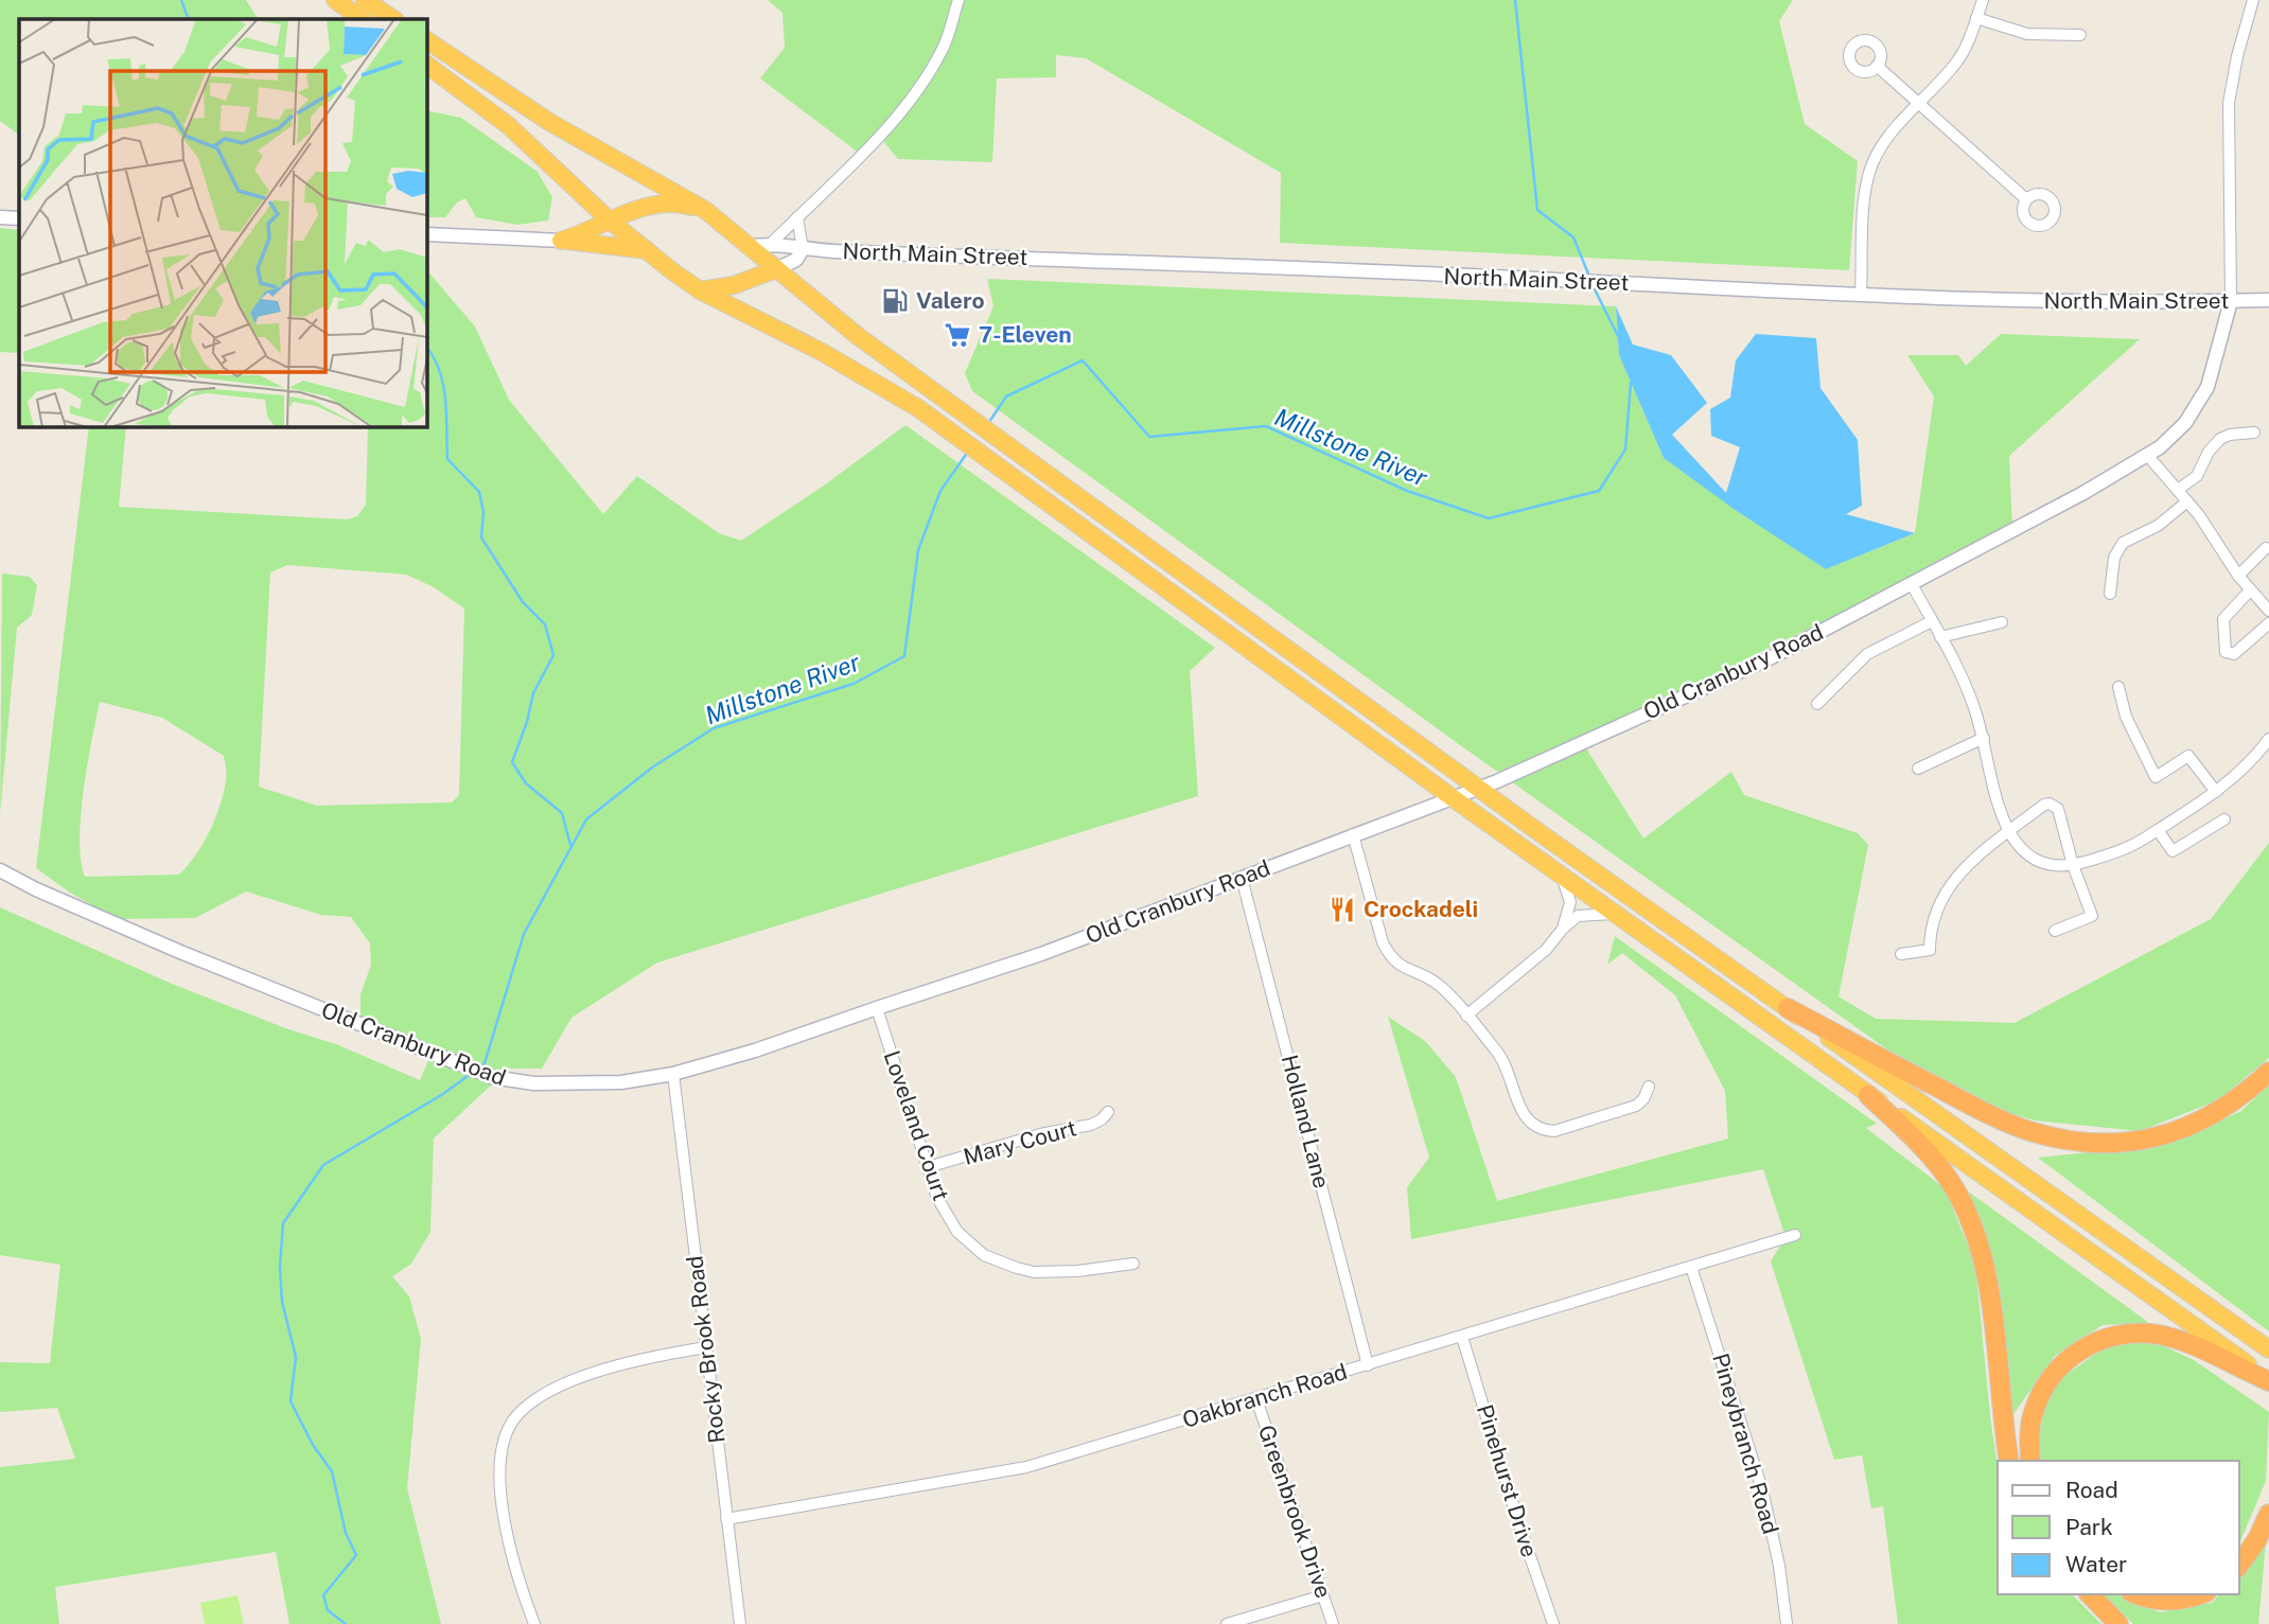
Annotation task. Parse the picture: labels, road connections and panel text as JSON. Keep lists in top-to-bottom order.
{
  "streets": {
    "street": [
      "North Main Street",
      "Old Cranbury Road",
      "Holland Lane",
      "Loveland Court",
      "Mary Court",
      "Rocky Brook Road",
      "Oakbranch Road",
      "Pineybranch Road",
      "Pinehurst Drive",
      "Greenbrook Drive"
    ]
  },
  "crossings": [
    ["North Main Street", "Old Cranbury Road"],
    ["Old Cranbury Road", "Holland Lane"],
    ["Old Cranbury Road", "Loveland Court"],
    ["Old Cranbury Road", "Rocky Brook Road"],
    ["Holland Lane", "Oakbranch Road"],
    ["Loveland Court", "Mary Court"],
    ["Rocky Brook Road", "Oakbranch Road"],
    ["Oakbranch Road", "Pineybranch Road"],
    ["Oakbranch Road", "Pinehurst Drive"],
    ["Oakbranch Road", "Greenbrook Drive"]
  ],
  "water": ["Millstone River"],
  "places": {
    "fuel station": ["Valero"],
    "supermarket": ["7-Eleven"],
    "restaurant": ["Crockadeli"]
  },
  "legend": ["Road", "Park", "Water"]
}
